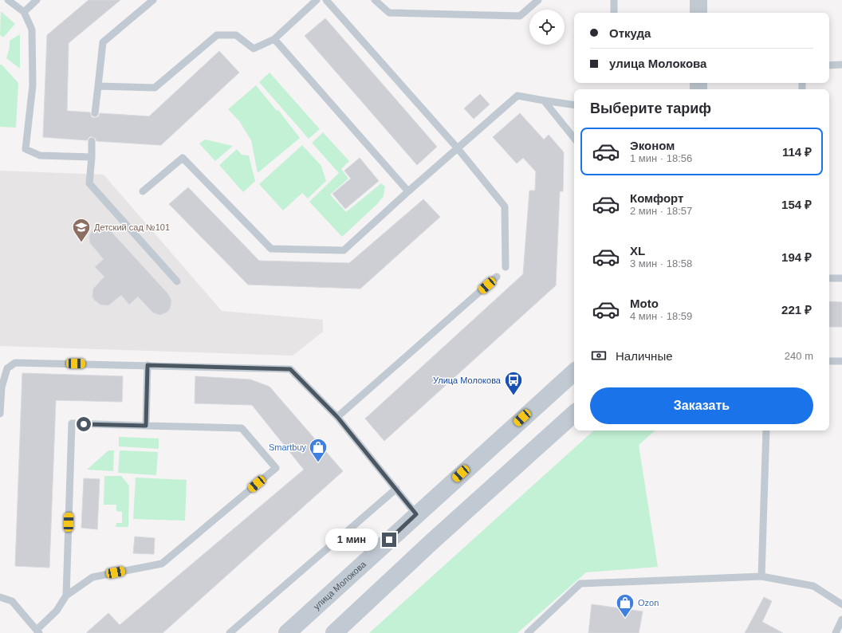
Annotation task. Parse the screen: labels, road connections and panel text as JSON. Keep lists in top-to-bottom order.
{
  "streets": {
    "street": ["улица Молокова"]
  },
  "places": {
    "school or university": ["Детский сад №101"],
    "bus stop": ["Улица Молокова"],
    "shop": ["Smartbuy", "Ozon"]
  },
  "page": {
    "banner": ["Откуда", "улица Молокова"],
    "heading": "Выберите тариф",
    "list": [
      {
        "name": "Эконом",
        "note": "1 мин · 18:56",
        "value": "114 ₽"
      },
      {
        "name": "Комфорт",
        "note": "2 мин · 18:57",
        "value": "154 ₽"
      },
      {
        "name": "XL",
        "note": "3 мин · 18:58",
        "value": "194 ₽"
      },
      {
        "name": "Moto",
        "note": "4 мин · 18:59",
        "value": "221 ₽"
      }
    ],
    "pay": ["Наличные", "240 m"],
    "buttons": "Заказать",
    "bubble": "1 мин"
  }
}
